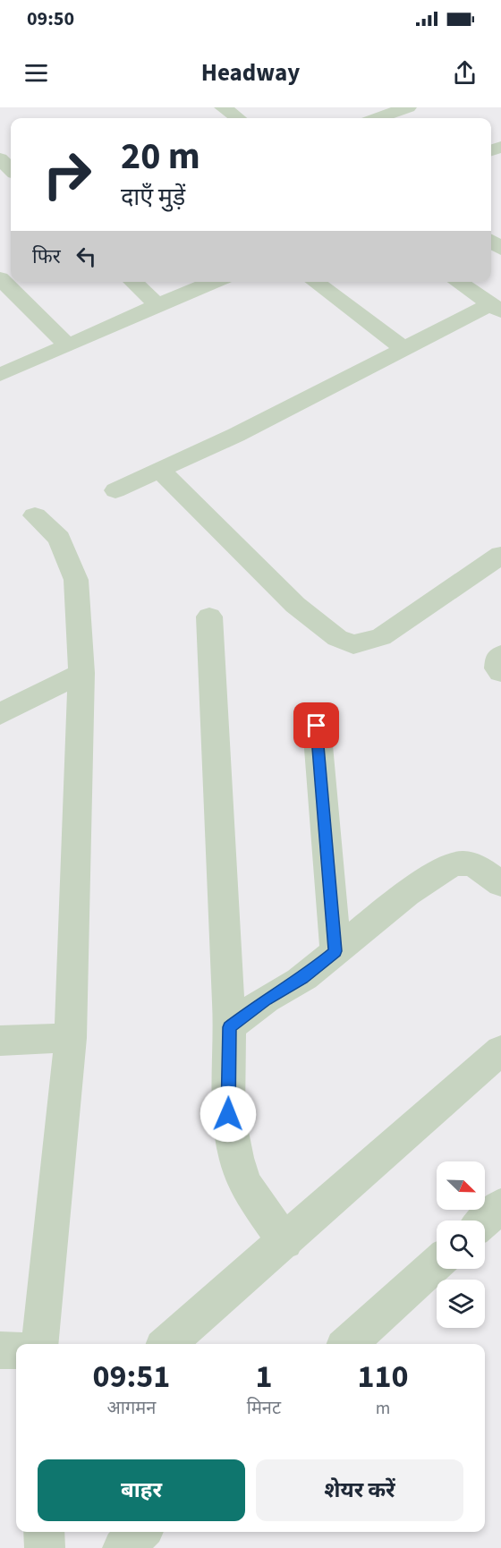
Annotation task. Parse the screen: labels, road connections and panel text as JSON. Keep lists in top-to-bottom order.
{
  "north": "bottom right",
  "page": {
    "status": "09:50",
    "header": "Headway",
    "turn": ["20 m", "दाएँ मुड़ें"],
    "then": "फिर",
    "eta": [
      "09:51",
      "आगमन",
      "1",
      "मिनट",
      "110",
      "m"
    ],
    "buttons": ["बाहर", "शेयर करें"]
  }
}
